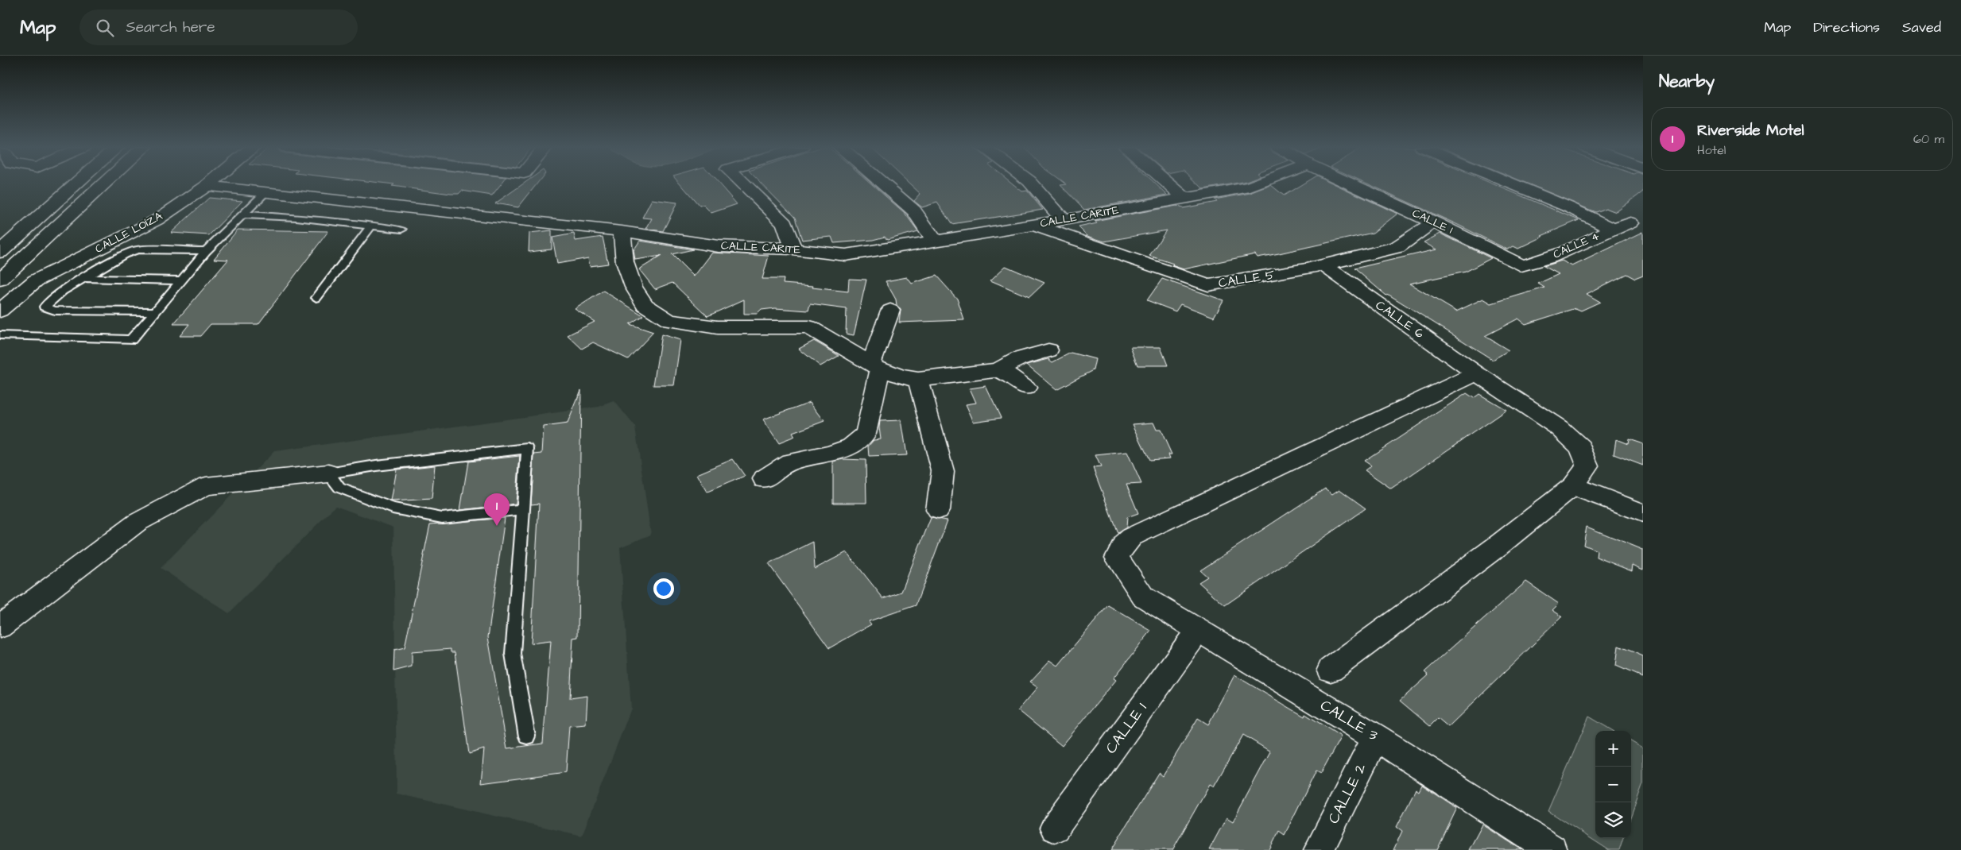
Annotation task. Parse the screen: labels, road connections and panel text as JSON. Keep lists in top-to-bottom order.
{
  "streets": {
    "street": [
      "CALLE CARITE",
      "CALLE 1",
      "CALLE LOÍZA",
      "CALLE 4",
      "CALLE 5",
      "CALLE 6",
      "CALLE 3",
      "CALLE 2"
    ]
  },
  "crossings": [
    ["CALLE CARITE", "CALLE LOÍZA"],
    ["CALLE CARITE", "CALLE 5"],
    ["CALLE 1", "CALLE 4"],
    ["CALLE 1", "CALLE 5"],
    ["CALLE 1", "CALLE 3"],
    ["CALLE 5", "CALLE 6"],
    ["CALLE 6", "CALLE 3"],
    ["CALLE 3", "CALLE 2"]
  ],
  "page": {
    "header": "Map",
    "search": "Search here",
    "nav": ["Map", "Directions", "Saved"],
    "heading": "Nearby",
    "list": [
      {
        "mark": "1",
        "name": "Riverside Motel",
        "note": "Hotel",
        "value": "60 m"
      }
    ],
    "pins": "1",
    "map_buttons": ["+", "−"]
  }
}
